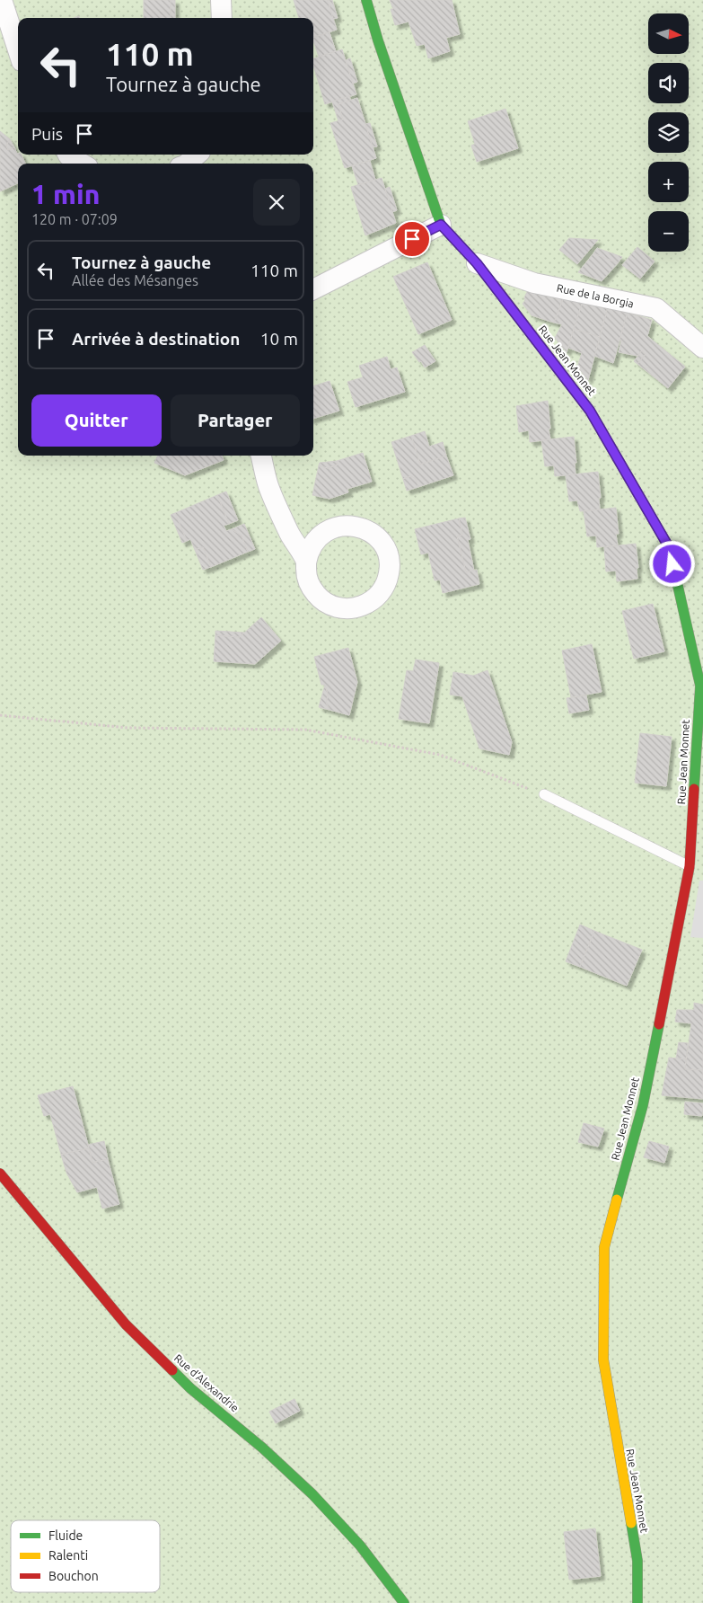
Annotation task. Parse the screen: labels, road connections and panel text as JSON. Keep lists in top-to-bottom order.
{
  "streets": {
    "street": ["Rue de la Borgia", "Rue Jean Monnet", "Rue d’Alexandrie"]
  },
  "crossings": [
    ["Rue de la Borgia", "Rue Jean Monnet"]
  ],
  "legend": ["Fluide", "Ralenti", "Bouchon"],
  "north": "right",
  "page": {
    "map_buttons": ["+", "−"],
    "turn": ["110 m", "Tournez à gauche"],
    "then": "Puis",
    "heading": ["1 min", "120 m · 07:09"],
    "list": [
      {
        "name": "Tournez à gauche",
        "note": "Allée des Mésanges",
        "value": "110 m"
      },
      {
        "name": "Arrivée à destination",
        "value": "10 m"
      }
    ],
    "buttons": ["Quitter", "Partager"]
  }
}
